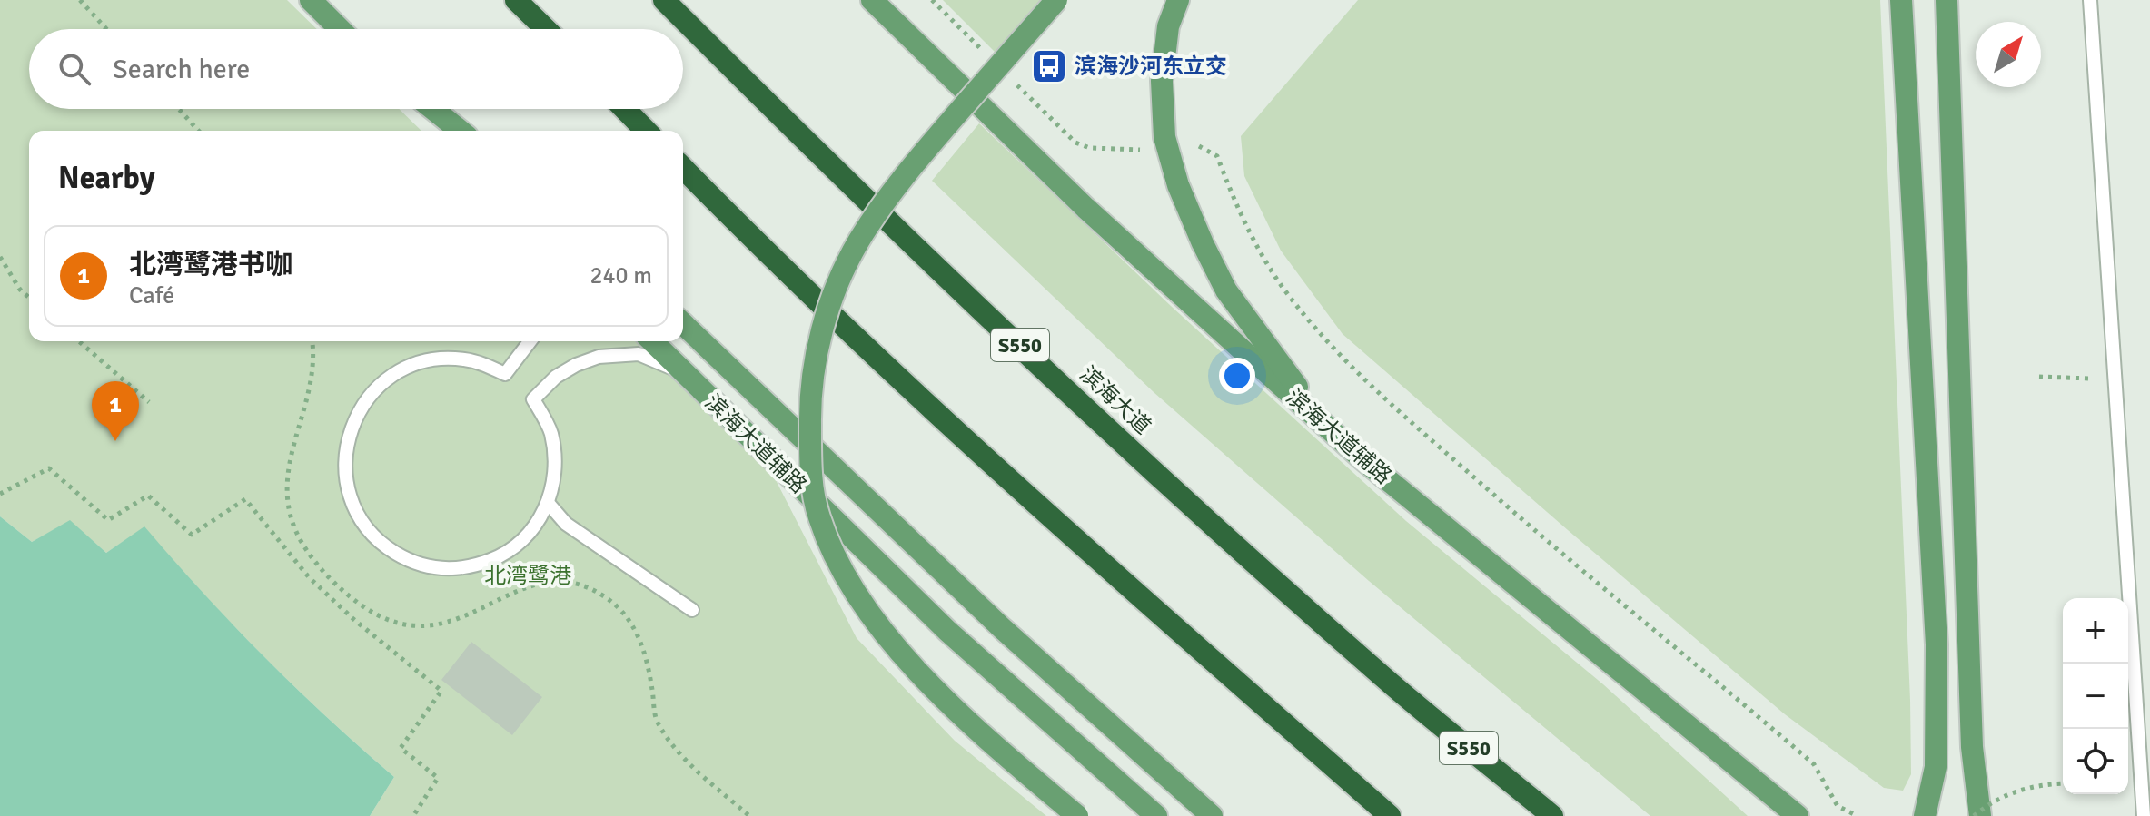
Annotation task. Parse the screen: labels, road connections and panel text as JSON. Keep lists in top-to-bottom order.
{
  "streets": {
    "highway": ["S550", "滨海大道"],
    "main road": ["滨海大道辅路"]
  },
  "parks": ["北湾鹭港"],
  "places": {
    "bus stop": ["滨海沙河东立交"]
  },
  "north": "top right",
  "page": {
    "search": "Search here",
    "heading": "Nearby",
    "list": [
      {
        "mark": "1",
        "name": "北湾鹭港书咖",
        "note": "Café",
        "value": "240 m"
      }
    ],
    "pins": "1",
    "map_buttons": ["+", "−"]
  }
}
